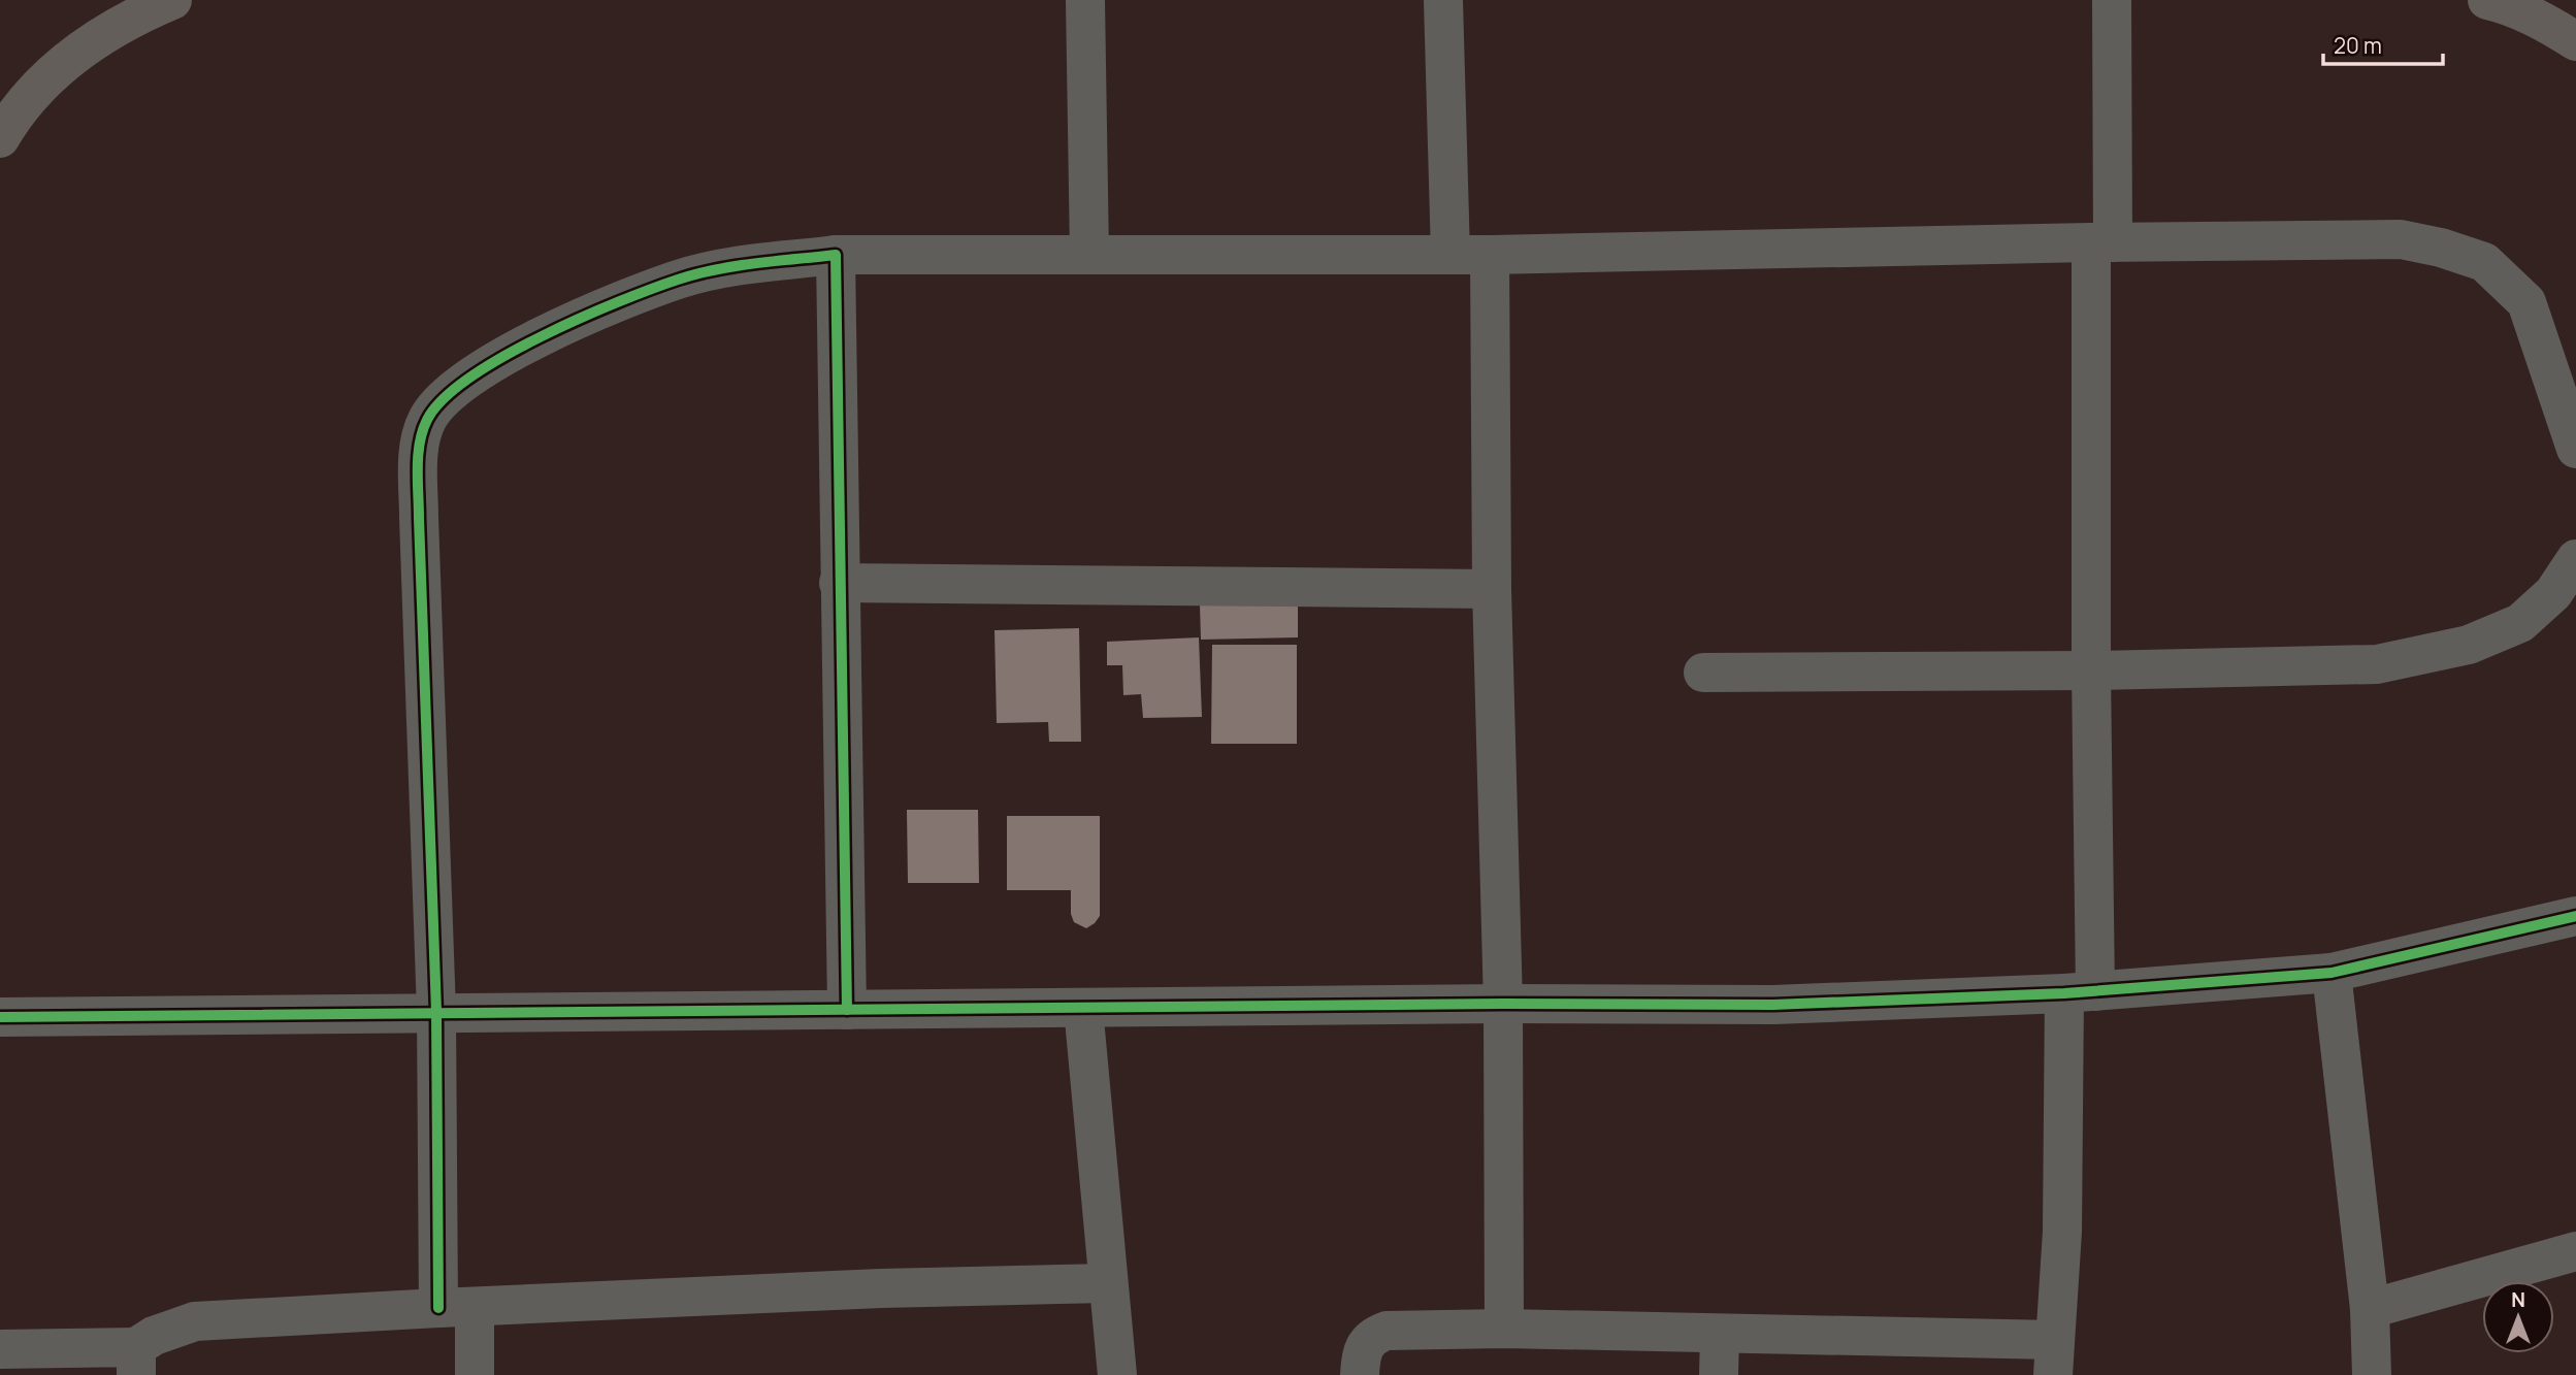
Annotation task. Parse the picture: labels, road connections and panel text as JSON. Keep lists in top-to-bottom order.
{
  "scale_bar": "20 m",
  "north": "top"
}
